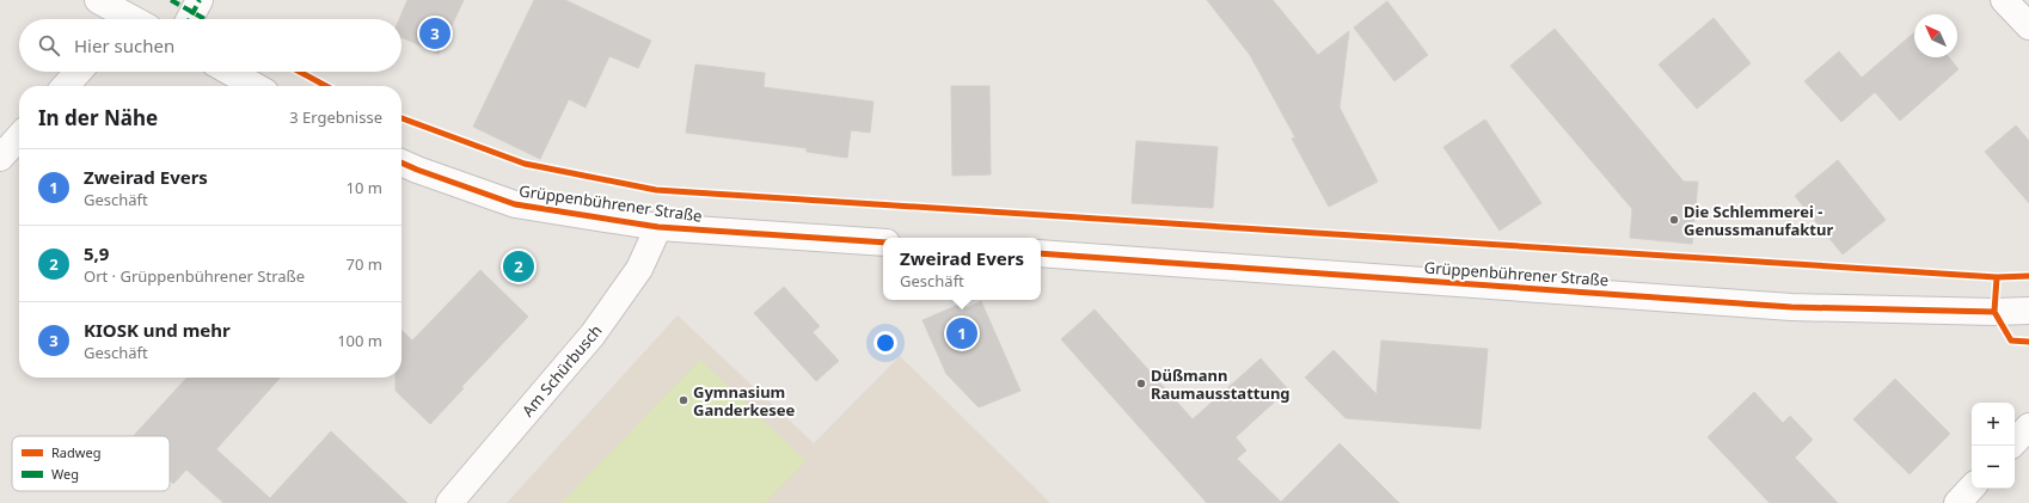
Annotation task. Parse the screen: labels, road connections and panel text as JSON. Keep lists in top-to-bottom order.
{
  "streets": {
    "street": ["Grüppenbührener Straße", "Am Schürbusch"]
  },
  "crossings": [
    ["Grüppenbührener Straße", "Am Schürbusch"]
  ],
  "places": ["Die Schlemmerei - Genussmanufaktur", "Düßmann Raumausstattung", "Gymnasium Ganderkesee"],
  "legend": ["Radweg", "Weg"],
  "north": "top left",
  "page": {
    "pins": ["3", "2", "1"],
    "search": "Hier suchen",
    "heading": ["In der Nähe", "3 Ergebnisse"],
    "list": [
      {
        "mark": "1",
        "name": "Zweirad Evers",
        "note": "Geschäft",
        "value": "10 m"
      },
      {
        "mark": "2",
        "name": "5,9",
        "note": "Ort · Grüppenbührener Straße",
        "value": "70 m"
      },
      {
        "mark": "3",
        "name": "KIOSK und mehr",
        "note": "Geschäft",
        "value": "100 m"
      }
    ],
    "popup": ["Zweirad Evers", "Geschäft"],
    "map_buttons": ["+", "−"]
  }
}
